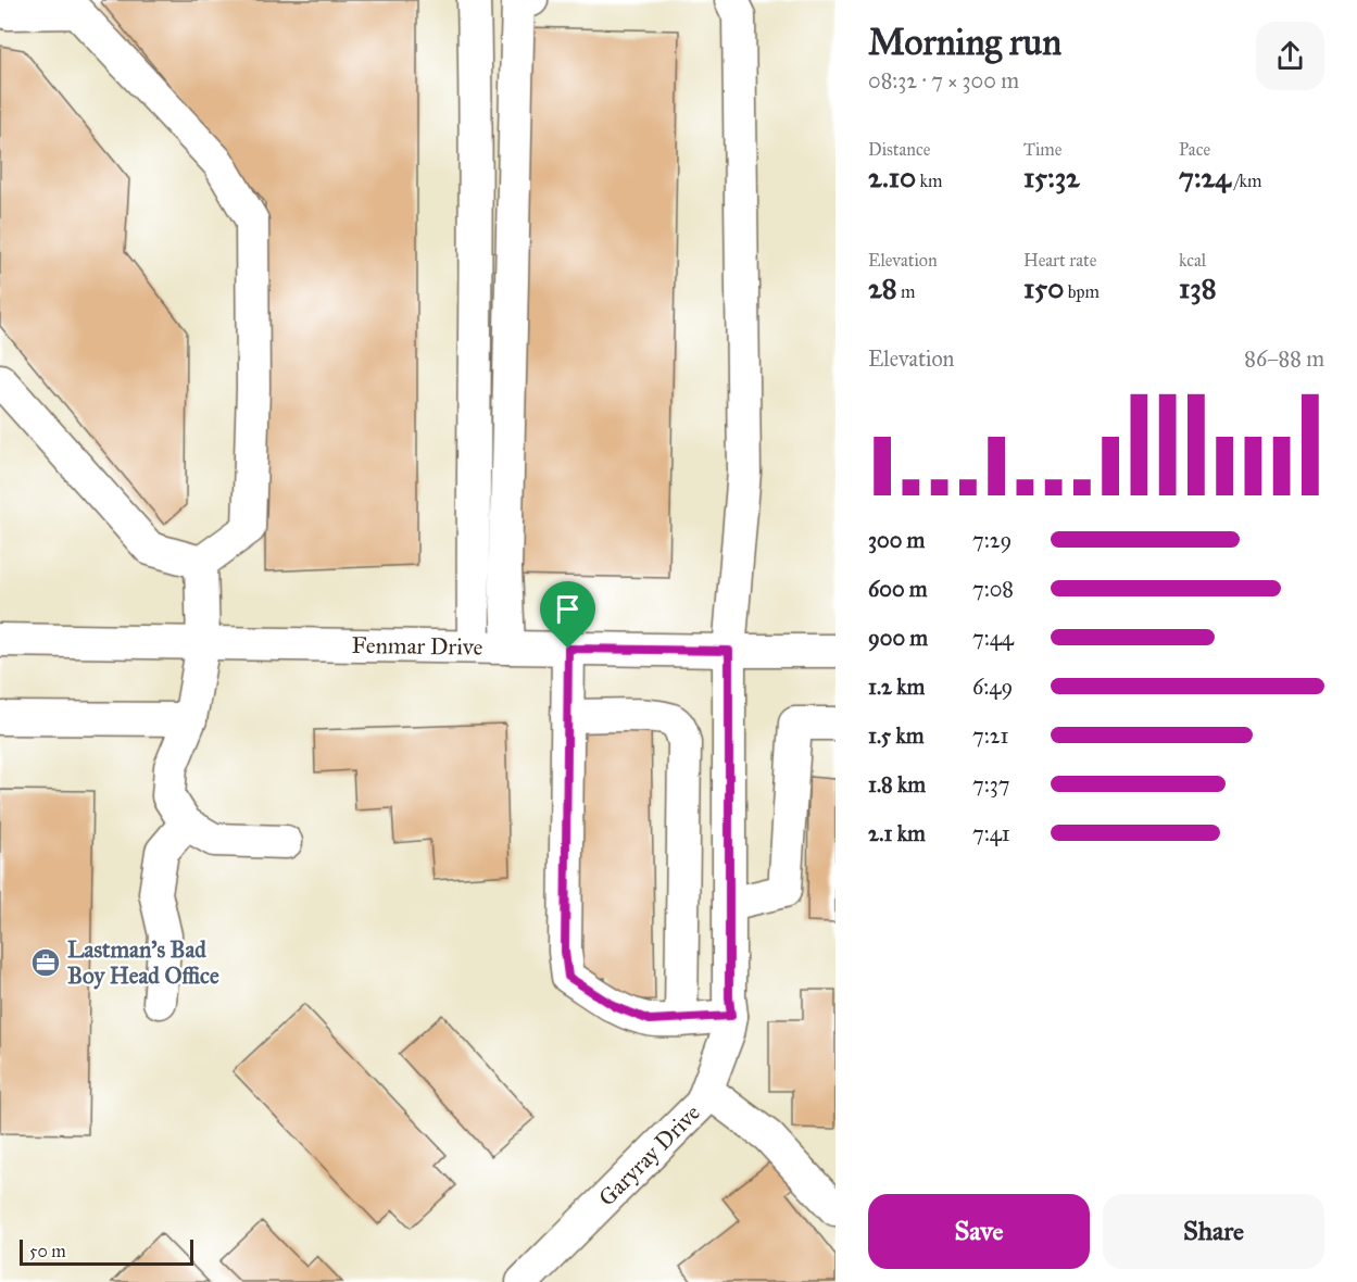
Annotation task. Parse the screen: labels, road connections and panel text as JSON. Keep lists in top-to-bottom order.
{
  "streets": {
    "street": ["Fenmar Drive", "Garyray Drive"]
  },
  "crossings": [
    ["Fenmar Drive", "Garyray Drive"]
  ],
  "places": {
    "office": ["Lastman's Bad Boy Head Office"]
  },
  "scale_bar": "50 m",
  "page": {
    "heading": ["Morning run", "08:32 · 7 × 300 m"],
    "stats": [
      ["Distance", "2.10 km"],
      ["Time", "15:32"],
      ["Pace", "7:24 /km"],
      ["Elevation", "28 m"],
      ["Heart rate", "150 bpm"],
      ["kcal", "138"]
    ],
    "chart": ["Elevation", "86–88 m"],
    "list": [
      {
        "name": "300 m",
        "note": "7:29"
      },
      {
        "name": "600 m",
        "note": "7:08"
      },
      {
        "name": "900 m",
        "note": "7:44"
      },
      {
        "name": "1.2 km",
        "note": "6:49"
      },
      {
        "name": "1.5 km",
        "note": "7:21"
      },
      {
        "name": "1.8 km",
        "note": "7:37"
      },
      {
        "name": "2.1 km",
        "note": "7:41"
      }
    ],
    "buttons": ["Save", "Share"],
    "scale": "50 m"
  }
}
